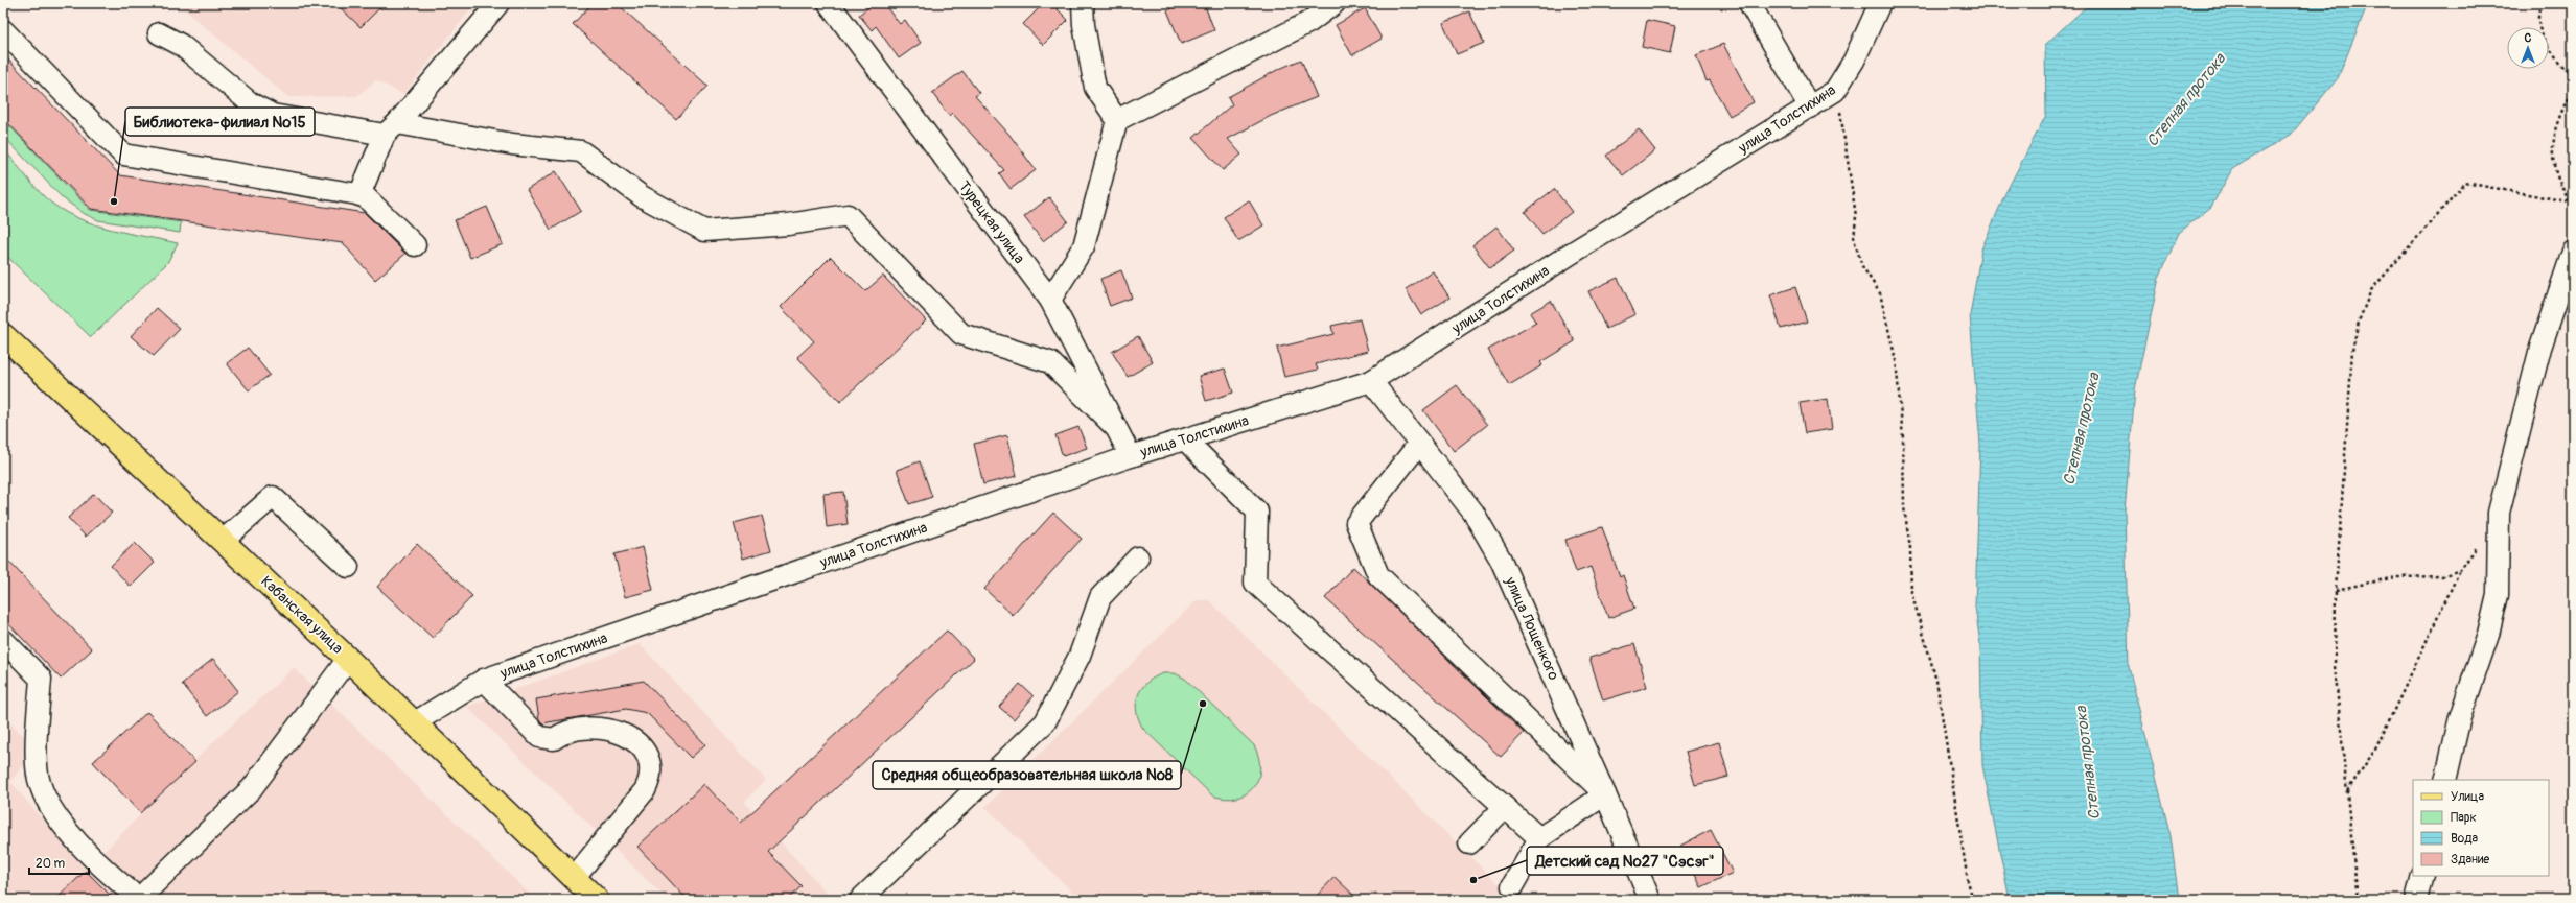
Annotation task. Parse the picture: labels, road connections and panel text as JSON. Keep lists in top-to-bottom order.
{
  "streets": {
    "main road": ["Кабанская улица"],
    "street": ["улица Толстихина", "Турецкая улица", "улица Лощенкого"]
  },
  "crossings": [
    ["улица Толстихина", "Турецкая улица"],
    ["улица Толстихина", "Кабанская улица"],
    ["улица Толстихина", "улица Лощенкого"]
  ],
  "water": ["Степная протока"],
  "places": ["Библиотека-филиал №15", "Средняя общеобразовательная школа №8", "Детский сад №27 \"Сэсэг\""],
  "legend": [
    "Улица",
    "Парк",
    "Вода",
    "Здание"
  ],
  "scale_bar": "20 m",
  "north": "top"
}
